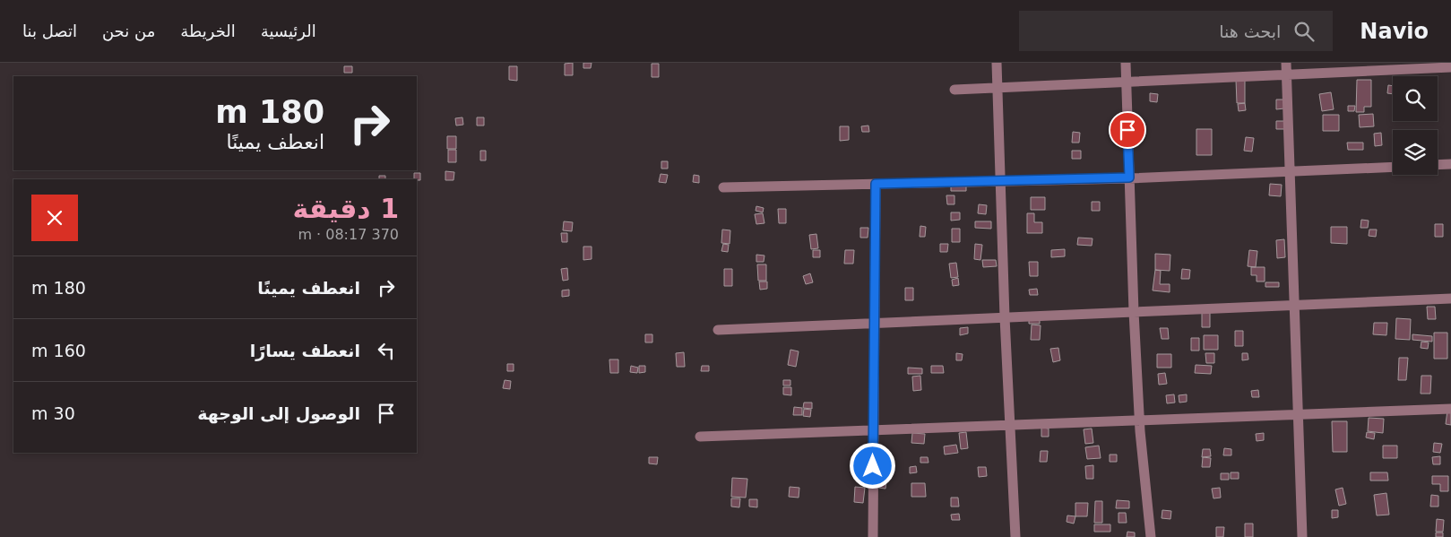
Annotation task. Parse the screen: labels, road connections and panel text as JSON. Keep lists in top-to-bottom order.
{
  "page": {
    "header": "Navio",
    "search": "ابحث هنا",
    "nav": [
      "الرئيسية",
      "الخريطة",
      "من نحن",
      "اتصل بنا"
    ],
    "turn": ["180 m", "انعطف يمينًا"],
    "heading": ["1 دقيقة", "370 m · 08:17"],
    "list": [
      {
        "name": "انعطف يمينًا",
        "value": "180 m"
      },
      {
        "name": "انعطف يسارًا",
        "value": "160 m"
      },
      {
        "name": "الوصول إلى الوجهة",
        "value": "30 m"
      }
    ]
  }
}
